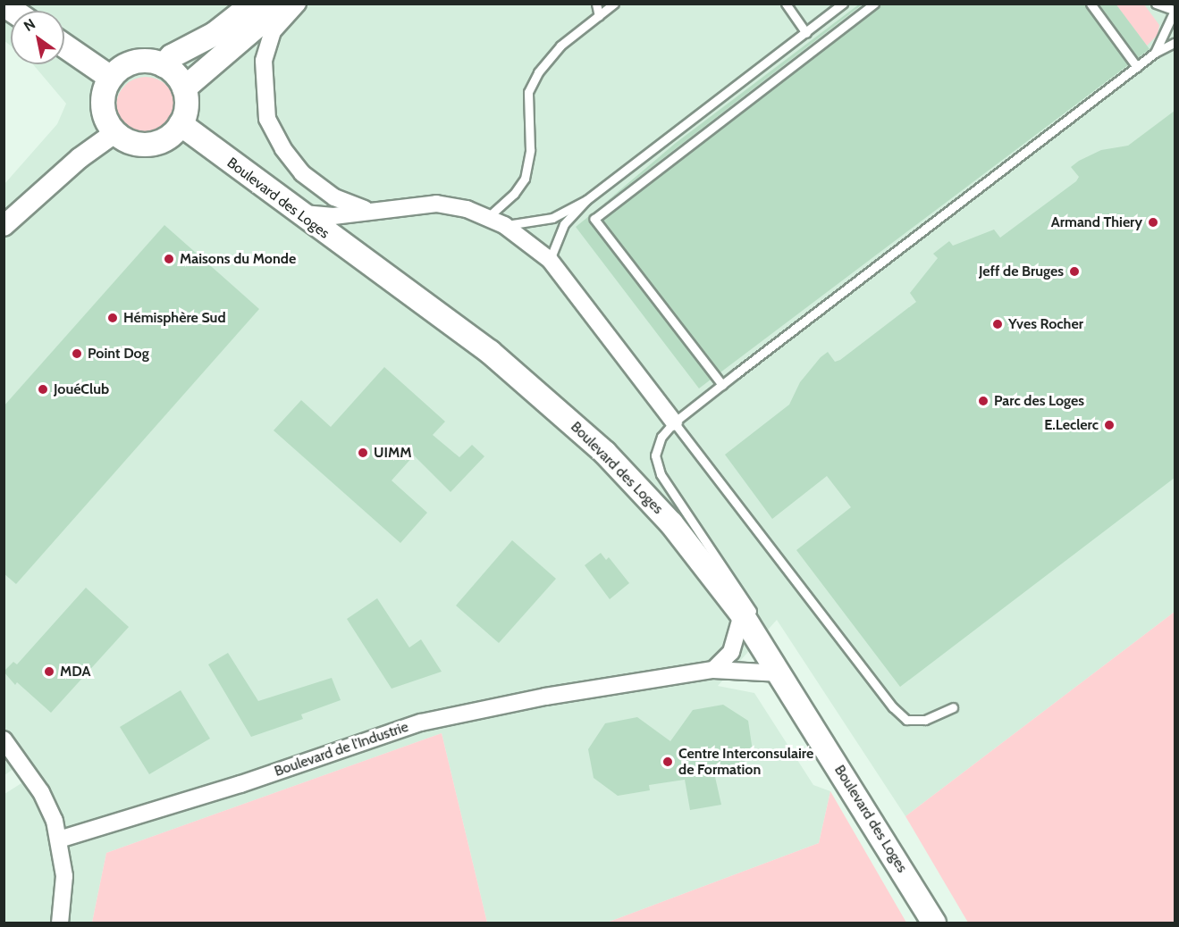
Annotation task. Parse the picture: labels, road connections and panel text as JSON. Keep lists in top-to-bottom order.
{
  "streets": {
    "main road": ["Boulevard des Loges"],
    "street": ["Boulevard de l'Industrie"]
  },
  "crossings": [
    ["Boulevard des Loges", "Boulevard de l'Industrie"]
  ],
  "places": [
    "Armand Thiery",
    "Maisons du Monde",
    "Jeff de Bruges",
    "Hémisphère Sud",
    "Yves Rocher",
    "Point Dog",
    "JouéClub",
    "Parc des Loges",
    "E.Leclerc",
    "UIMM",
    "MDA",
    "Centre Interconsulaire de Formation"
  ],
  "north": "top left"
}
